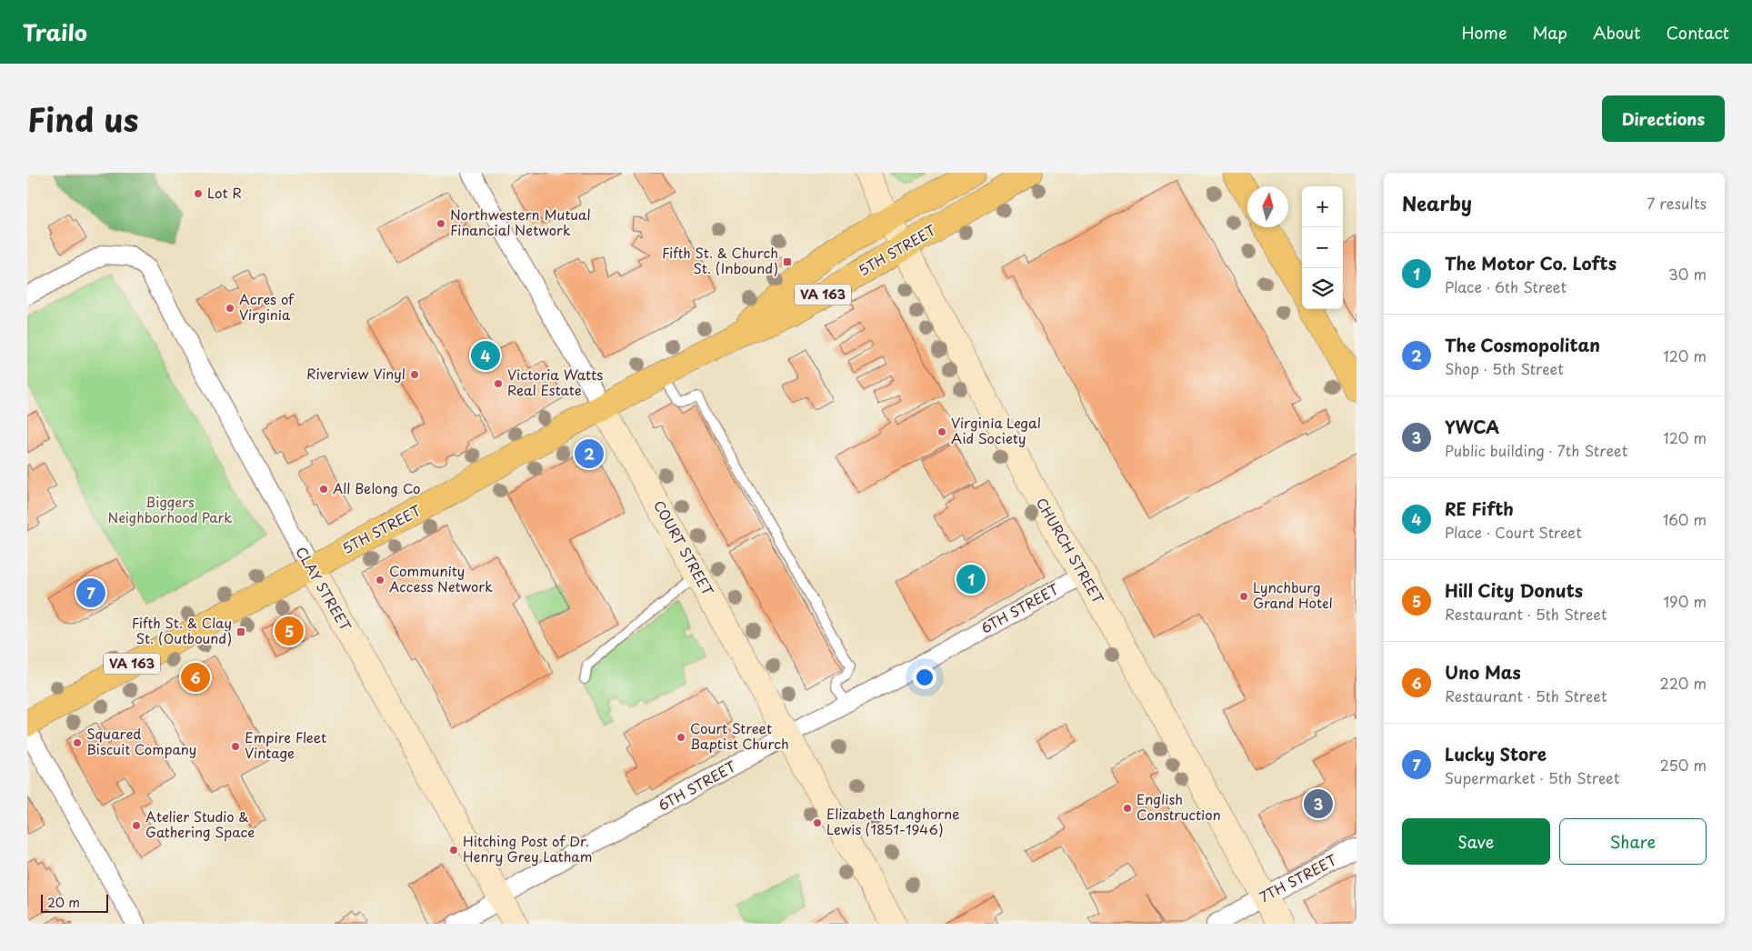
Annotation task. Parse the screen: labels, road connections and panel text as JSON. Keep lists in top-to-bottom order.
{
  "streets": {
    "main road": ["5TH STREET", "VA 163"],
    "street": [
      "COURT STREET",
      "CHURCH STREET",
      "CLAY STREET",
      "6TH STREET",
      "7TH STREET"
    ]
  },
  "crossings": [
    ["5TH STREET", "COURT STREET"],
    ["5TH STREET", "CHURCH STREET"],
    ["5TH STREET", "CLAY STREET"],
    ["COURT STREET", "6TH STREET"],
    ["CHURCH STREET", "6TH STREET"],
    ["CHURCH STREET", "7TH STREET"],
    ["CLAY STREET", "6TH STREET"]
  ],
  "parks": ["Biggers Neighborhood Park"],
  "places": {
    "other": [
      "Lot R",
      "Northwestern Mutual Financial Network",
      "Acres of Virginia",
      "Riverview Vinyl",
      "Victoria Watts Real Estate",
      "Virginia Legal Aid Society",
      "All Belong Co",
      "Community Access Network",
      "Lynchburg Grand Hotel",
      "Court Street Baptist Church",
      "Squared Biscuit Company",
      "Empire Fleet Vintage",
      "English Construction",
      "Elizabeth Langhorne Lewis (1851-1946)",
      "Atelier Studio & Gathering Space",
      "Hitching Post of Dr. Henry Grey Latham"
    ],
    "transit": ["Fifth St. & Church St. (Inbound)", "Fifth St. & Clay St. (Outbound)"]
  },
  "scale_bar": "20 m",
  "north": "top",
  "page": {
    "header": "Trailo",
    "nav": [
      "Home",
      "Map",
      "About",
      "Contact"
    ],
    "title": "Find us",
    "buttons": [
      "Directions",
      ["Save", "Share"]
    ],
    "heading": ["Nearby", "7 results"],
    "map_buttons": ["+", "−"],
    "list": [
      {
        "mark": "1",
        "name": "The Motor Co. Lofts",
        "note": "Place · 6th Street",
        "value": "30 m"
      },
      {
        "mark": "2",
        "name": "The Cosmopolitan",
        "note": "Shop · 5th Street",
        "value": "120 m"
      },
      {
        "mark": "3",
        "name": "YWCA",
        "note": "Public building · 7th Street",
        "value": "120 m"
      },
      {
        "mark": "4",
        "name": "RE Fifth",
        "note": "Place · Court Street",
        "value": "160 m"
      },
      {
        "mark": "5",
        "name": "Hill City Donuts",
        "note": "Restaurant · 5th Street",
        "value": "190 m"
      },
      {
        "mark": "6",
        "name": "Uno Mas",
        "note": "Restaurant · 5th Street",
        "value": "220 m"
      },
      {
        "mark": "7",
        "name": "Lucky Store",
        "note": "Supermarket · 5th Street",
        "value": "250 m"
      }
    ],
    "pins": [
      "4",
      "2",
      "1",
      "7",
      "5",
      "6",
      "3"
    ],
    "scale": "20 m"
  }
}
